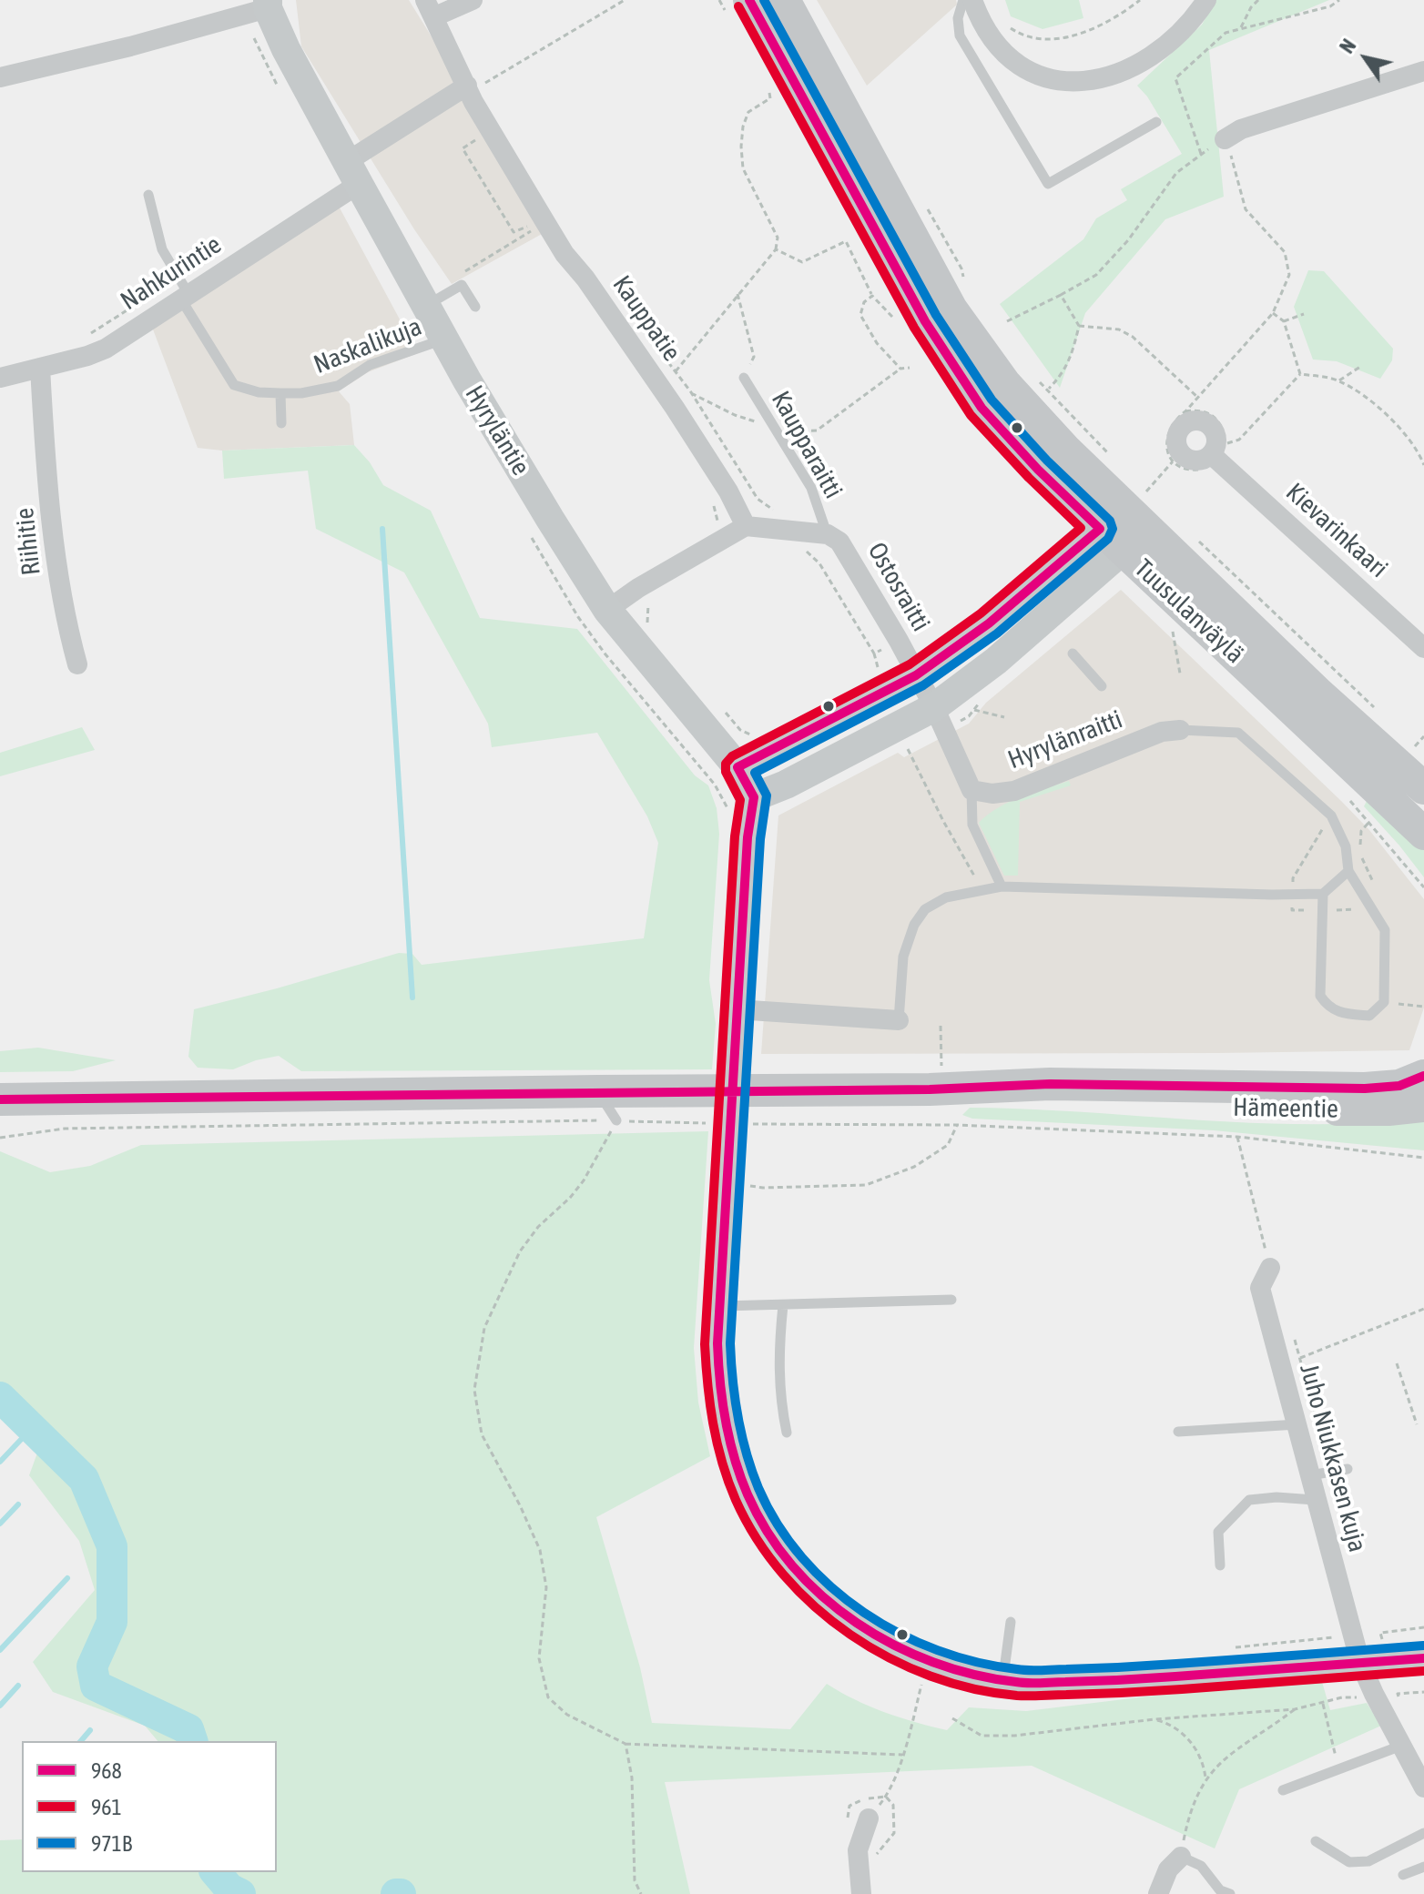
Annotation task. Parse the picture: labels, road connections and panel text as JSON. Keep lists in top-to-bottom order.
{
  "streets": {
    "main road": ["Tuusulanväylä", "Hämeentie"],
    "street": [
      "Nahkurintie",
      "Kauppatie",
      "Hyryläntie",
      "Kievarinkaari",
      "Riihitie",
      "Ostosraitti",
      "Hyrylänraitti",
      "Juho Niukkasen kuja"
    ],
    "lane": ["Naskalikuja", "Kaupparaitti"]
  },
  "crossings": [
    ["Nahkurintie", "Kauppatie"],
    ["Nahkurintie", "Naskalikuja"],
    ["Nahkurintie", "Hyryläntie"],
    ["Nahkurintie", "Riihitie"],
    ["Naskalikuja", "Hyryläntie"],
    ["Kaupparaitti", "Ostosraitti"]
  ],
  "lines": ["transit line 968", "transit line 971B", "transit line 961"],
  "legend": ["968", "961", "971B"],
  "north": "top left"
}
